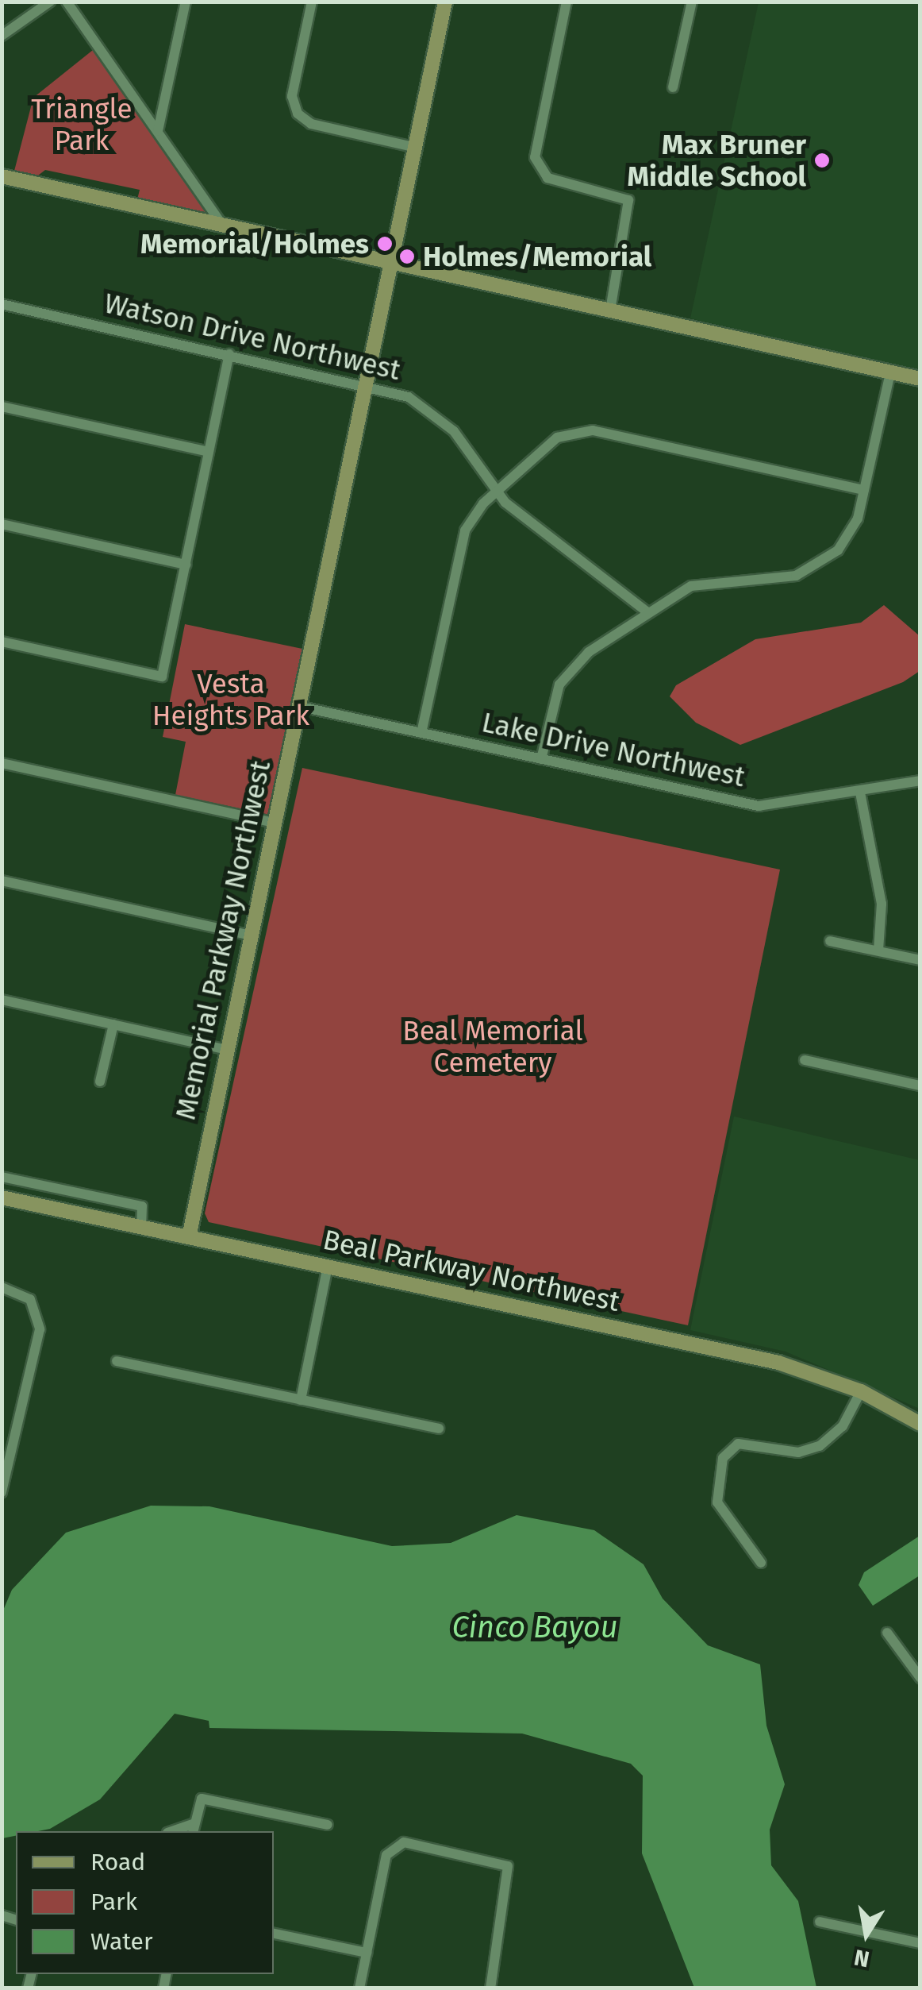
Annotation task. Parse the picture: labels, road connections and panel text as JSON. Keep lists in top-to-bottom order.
{
  "streets": {
    "street": [
      "Watson Drive Northwest",
      "Lake Drive Northwest",
      "Memorial Parkway Northwest",
      "Beal Parkway Northwest"
    ]
  },
  "crossings": [
    ["Watson Drive Northwest", "Memorial Parkway Northwest"],
    ["Lake Drive Northwest", "Memorial Parkway Northwest"],
    ["Memorial Parkway Northwest", "Beal Parkway Northwest"]
  ],
  "water": ["Cinco Bayou"],
  "parks": ["Triangle Park", "Vesta Heights Park", "Beal Memorial Cemetery"],
  "places": ["Max Bruner Middle School", "Memorial/Holmes", "Holmes/Memorial"],
  "legend": ["Road", "Park", "Water"],
  "north": "bottom"
}
